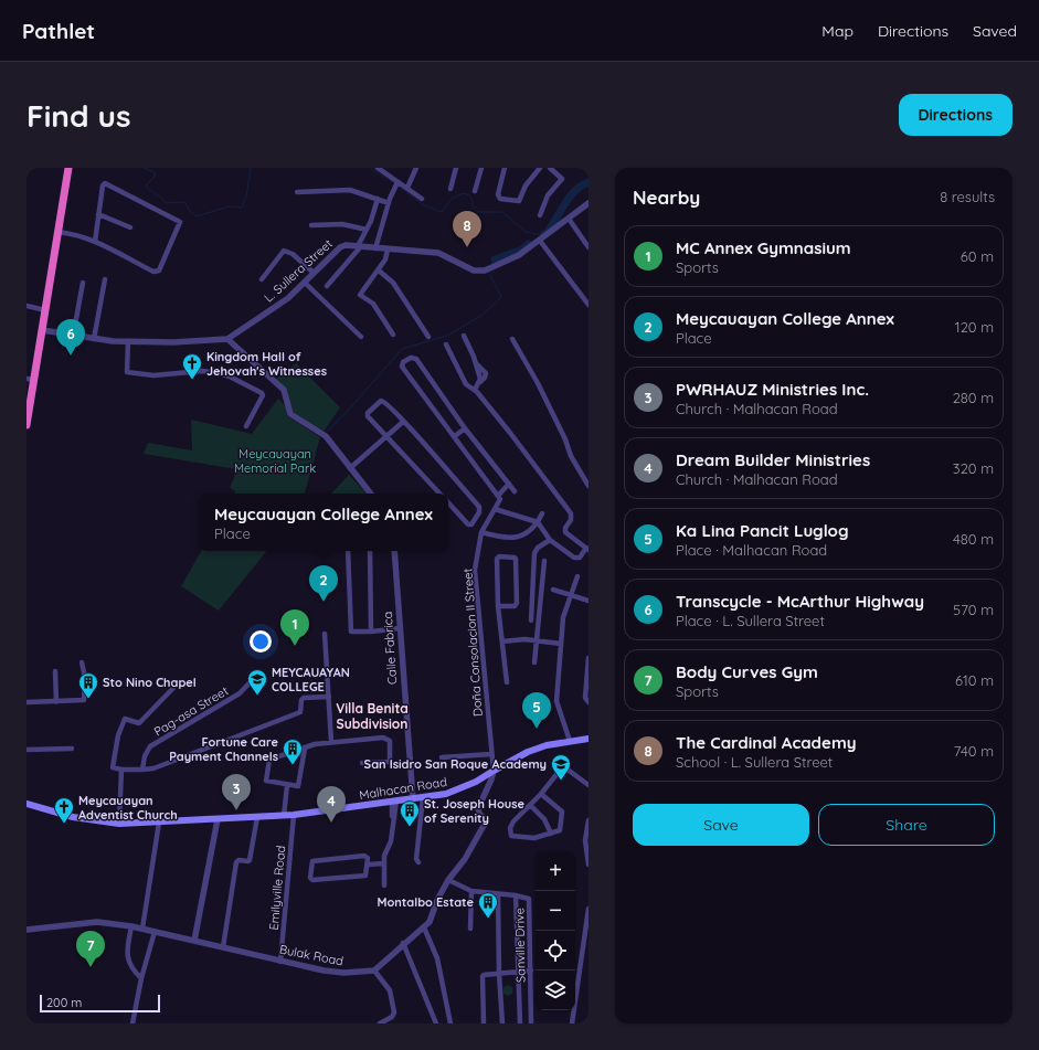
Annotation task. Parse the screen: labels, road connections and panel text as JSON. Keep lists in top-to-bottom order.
{
  "streets": {
    "main road": ["Malhacan Road"],
    "street": [
      "L. Sullera Street",
      "Doña Consolacion II Street",
      "Calle Fabrica",
      "Pag-asa Street",
      "Emilyville Road",
      "Sanville Drive",
      "Bulak Road"
    ]
  },
  "crossings": [
    ["Doña Consolacion II Street", "Malhacan Road"],
    ["Calle Fabrica", "Malhacan Road"],
    ["Malhacan Road", "Emilyville Road"],
    ["Emilyville Road", "Bulak Road"]
  ],
  "districts": ["Villa Benita Subdivision"],
  "parks": ["Meycauayan Memorial Park"],
  "places": {
    "church": ["Kingdom Hall of Jehovah's Witnesses", "Meycauayan Adventist Church"],
    "school or university": ["MEYCAUAYAN COLLEGE", "San Isidro San Roque Academy"],
    "building": [
      "Sto Nino Chapel",
      "Fortune Care Payment Channels",
      "St. Joseph House of Serenity",
      "Montalbo Estate"
    ]
  },
  "scale_bar": "200 m",
  "page": {
    "header": "Pathlet",
    "nav": ["Map", "Directions", "Saved"],
    "buttons": [
      "Directions",
      ["Save", "Share"]
    ],
    "title": "Find us",
    "heading": ["Nearby", "8 results"],
    "pins": [
      "8",
      "6",
      "2",
      "1",
      "5",
      "3",
      "4",
      "7"
    ],
    "list": [
      {
        "mark": "1",
        "name": "MC Annex Gymnasium",
        "note": "Sports",
        "value": "60 m"
      },
      {
        "mark": "2",
        "name": "Meycauayan College Annex",
        "note": "Place",
        "value": "120 m"
      },
      {
        "mark": "3",
        "name": "PWRHAUZ Ministries Inc.",
        "note": "Church · Malhacan Road",
        "value": "280 m"
      },
      {
        "mark": "4",
        "name": "Dream Builder Ministries",
        "note": "Church · Malhacan Road",
        "value": "320 m"
      },
      {
        "mark": "5",
        "name": "Ka Lina Pancit Luglog",
        "note": "Place · Malhacan Road",
        "value": "480 m"
      },
      {
        "mark": "6",
        "name": "Transcycle - McArthur Highway",
        "note": "Place · L. Sullera Street",
        "value": "570 m"
      },
      {
        "mark": "7",
        "name": "Body Curves Gym",
        "note": "Sports",
        "value": "610 m"
      },
      {
        "mark": "8",
        "name": "The Cardinal Academy",
        "note": "School · L. Sullera Street",
        "value": "740 m"
      }
    ],
    "popup": ["Meycauayan College Annex", "Place"],
    "map_buttons": ["+", "−"],
    "scale": "200 m"
  }
}
